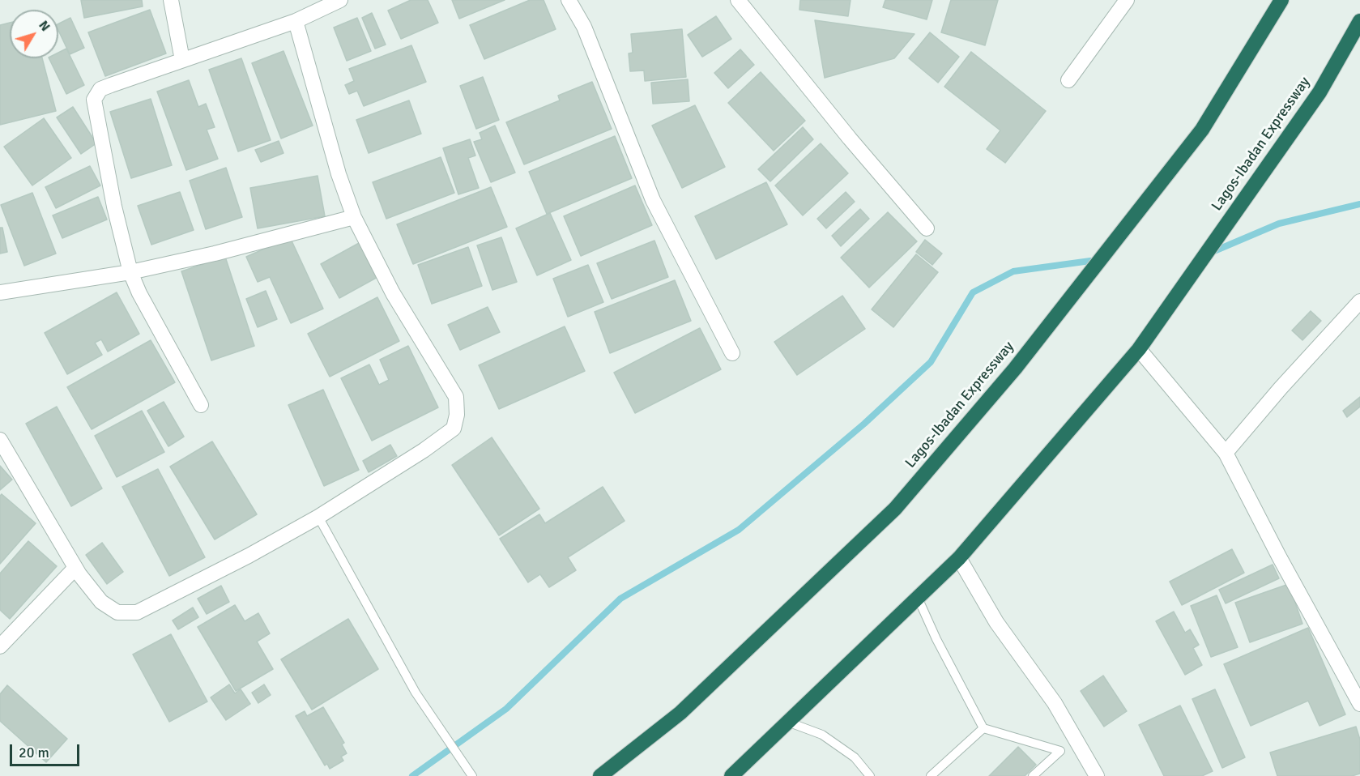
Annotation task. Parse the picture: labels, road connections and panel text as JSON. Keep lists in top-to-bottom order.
{
  "streets": {
    "highway": ["Lagos-Ibadan Expressway"]
  },
  "scale_bar": "20 m",
  "north": "top right"
}
